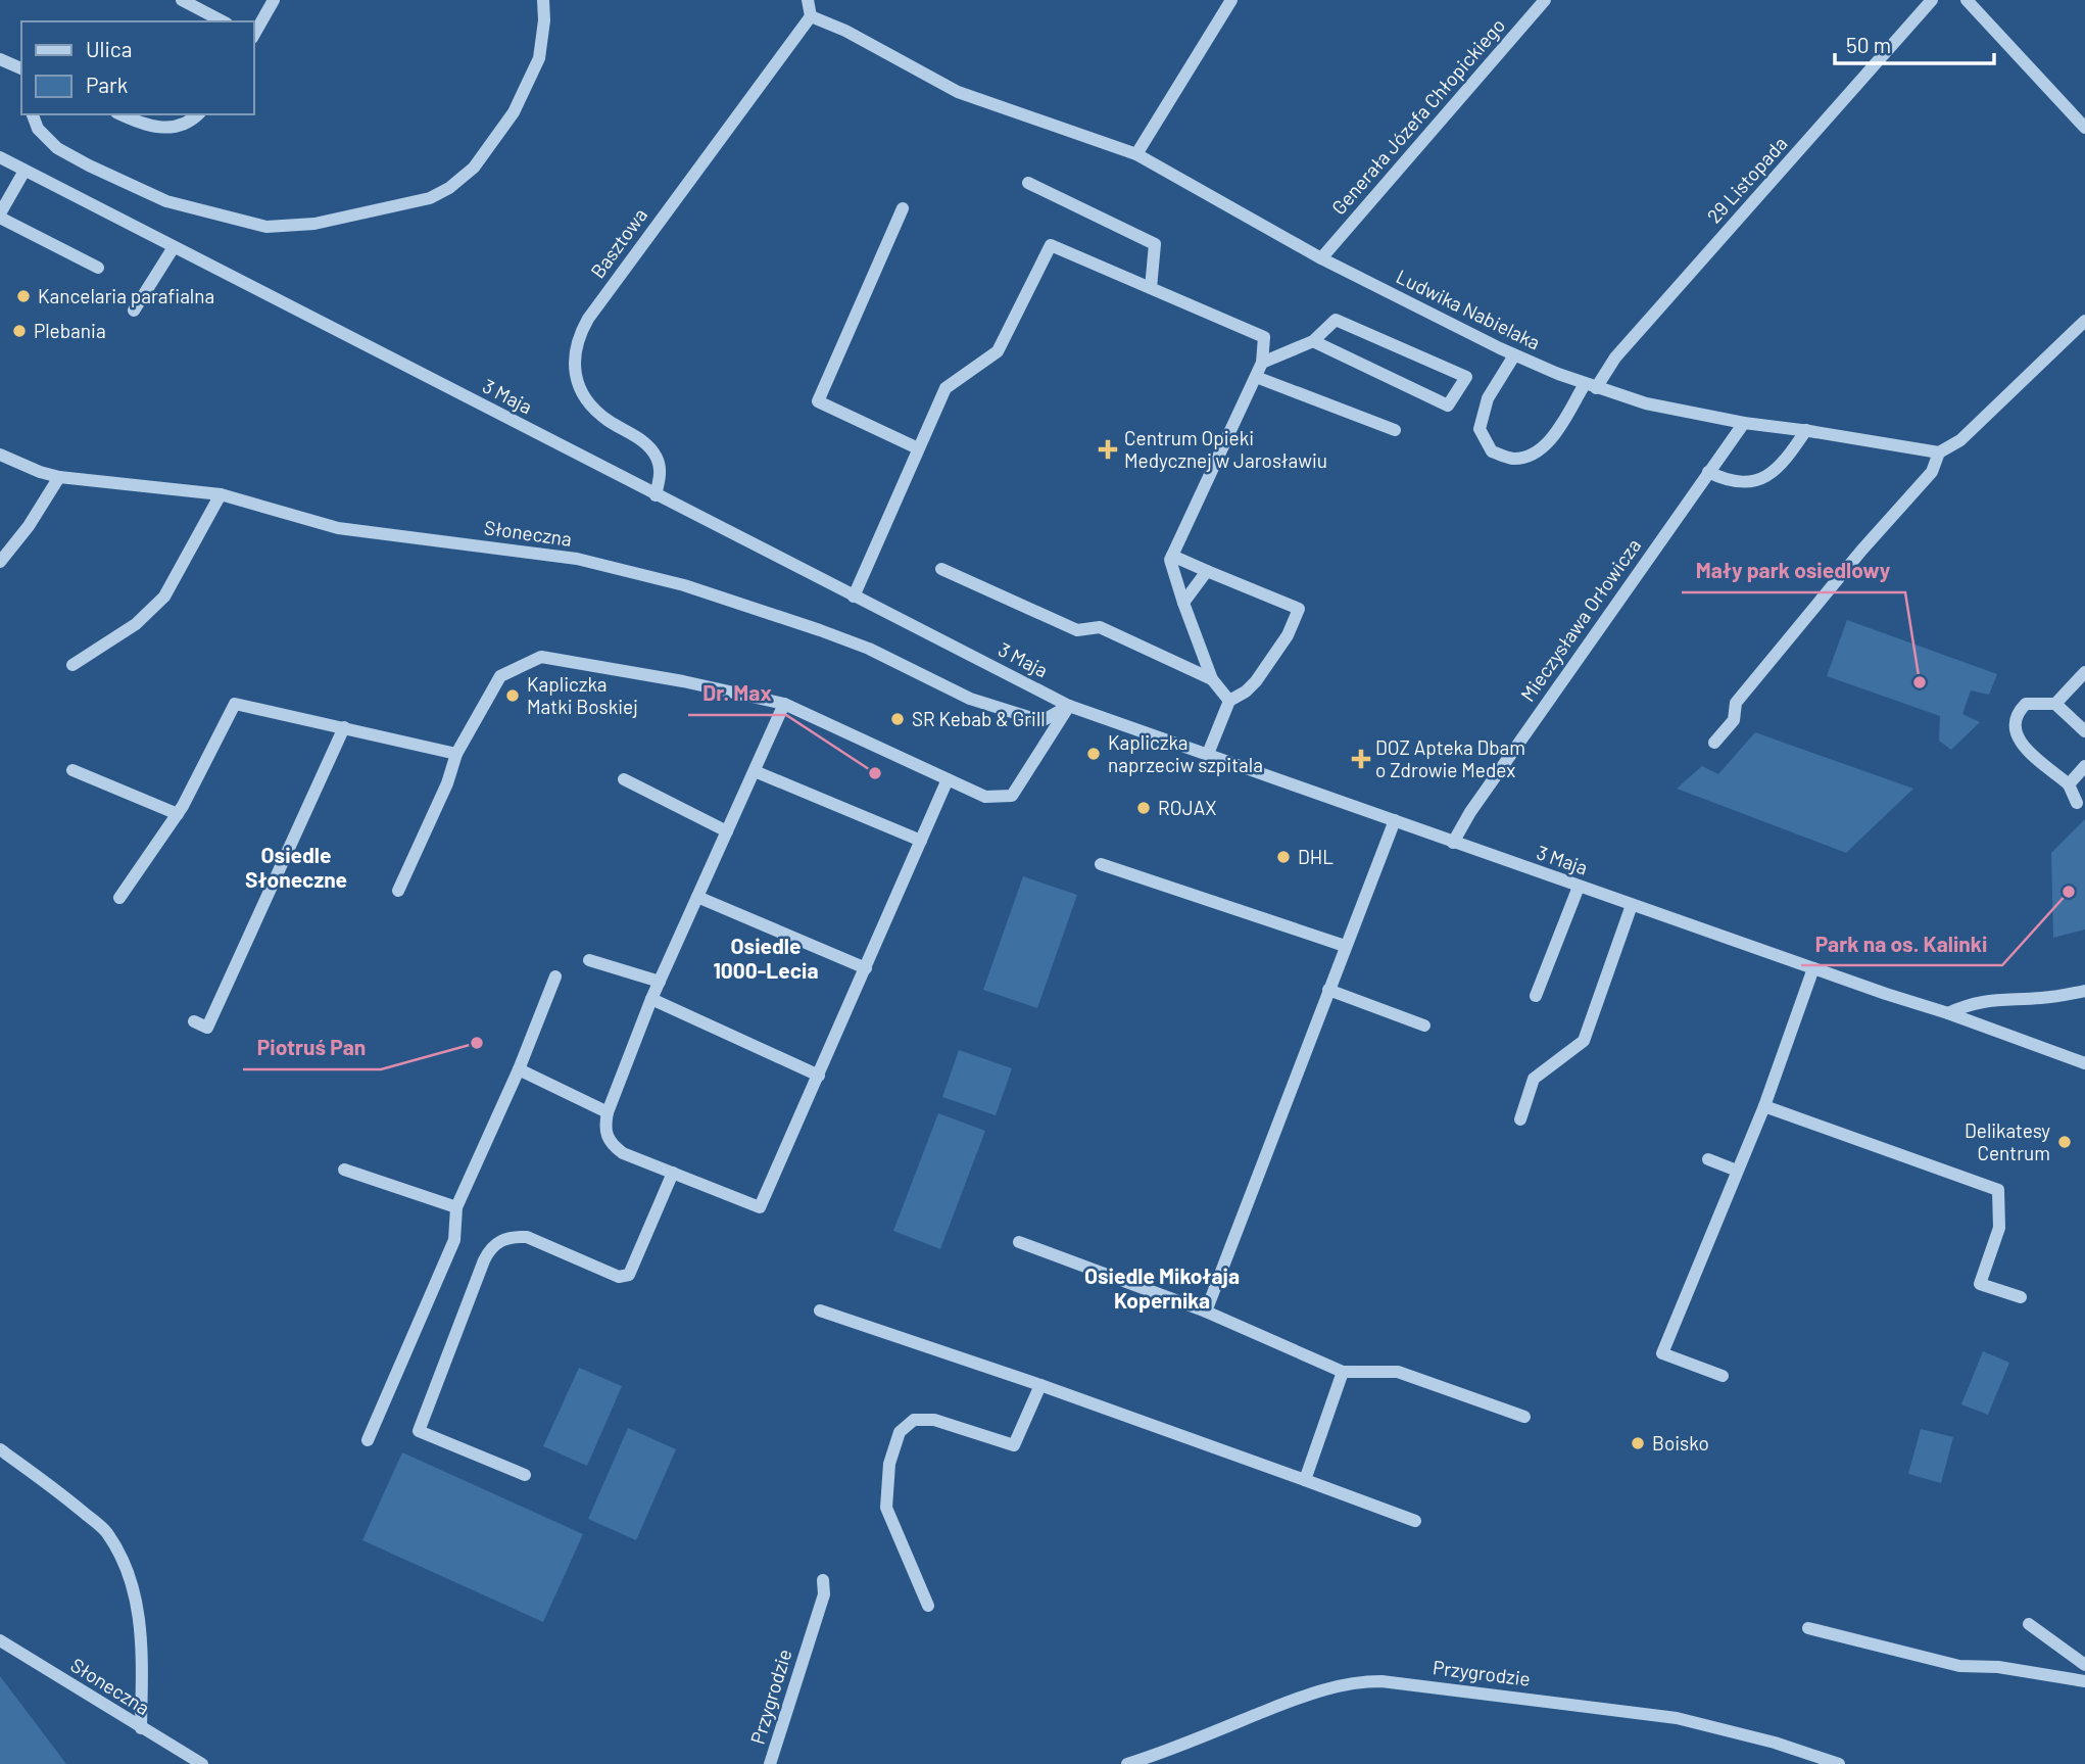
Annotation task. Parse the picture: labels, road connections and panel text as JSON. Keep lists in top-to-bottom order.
{
  "streets": {
    "street": [
      "Generała Józefa Chłopickiego",
      "29 Listopada",
      "Basztowa",
      "Ludwika Nabielaka",
      "3 Maja",
      "Słoneczna",
      "Mieczysława Orłowicza",
      "Przygrodzie"
    ]
  },
  "crossings": [
    ["Generała Józefa Chłopickiego", "Ludwika Nabielaka"],
    ["29 Listopada", "Ludwika Nabielaka"],
    ["Basztowa", "Ludwika Nabielaka"],
    ["Basztowa", "3 Maja"],
    ["Ludwika Nabielaka", "Mieczysława Orłowicza"],
    ["3 Maja", "Słoneczna"],
    ["3 Maja", "Mieczysława Orłowicza"]
  ],
  "districts": ["Osiedle Słoneczne", "Osiedle 1000-Lecia", "Osiedle Mikołaja Kopernika"],
  "places": {
    "other": [
      "Kancelaria parafialna",
      "Plebania",
      "Mały park osiedlowy",
      "Kapliczka Matki Boskiej",
      "SR Kebab & Grill",
      "Kapliczka naprzeciw szpitala",
      "Dr. Max",
      "ROJAX",
      "DHL",
      "Park na os. Kalinki",
      "Piotruś Pan",
      "Delikatesy Centrum",
      "Boisko"
    ],
    "health": ["Centrum Opieki Medycznej w Jarosławiu", "DOZ Apteka Dbam o Zdrowie Medex"]
  },
  "legend": ["Ulica", "Park"],
  "scale_bar": "50 m"
}
